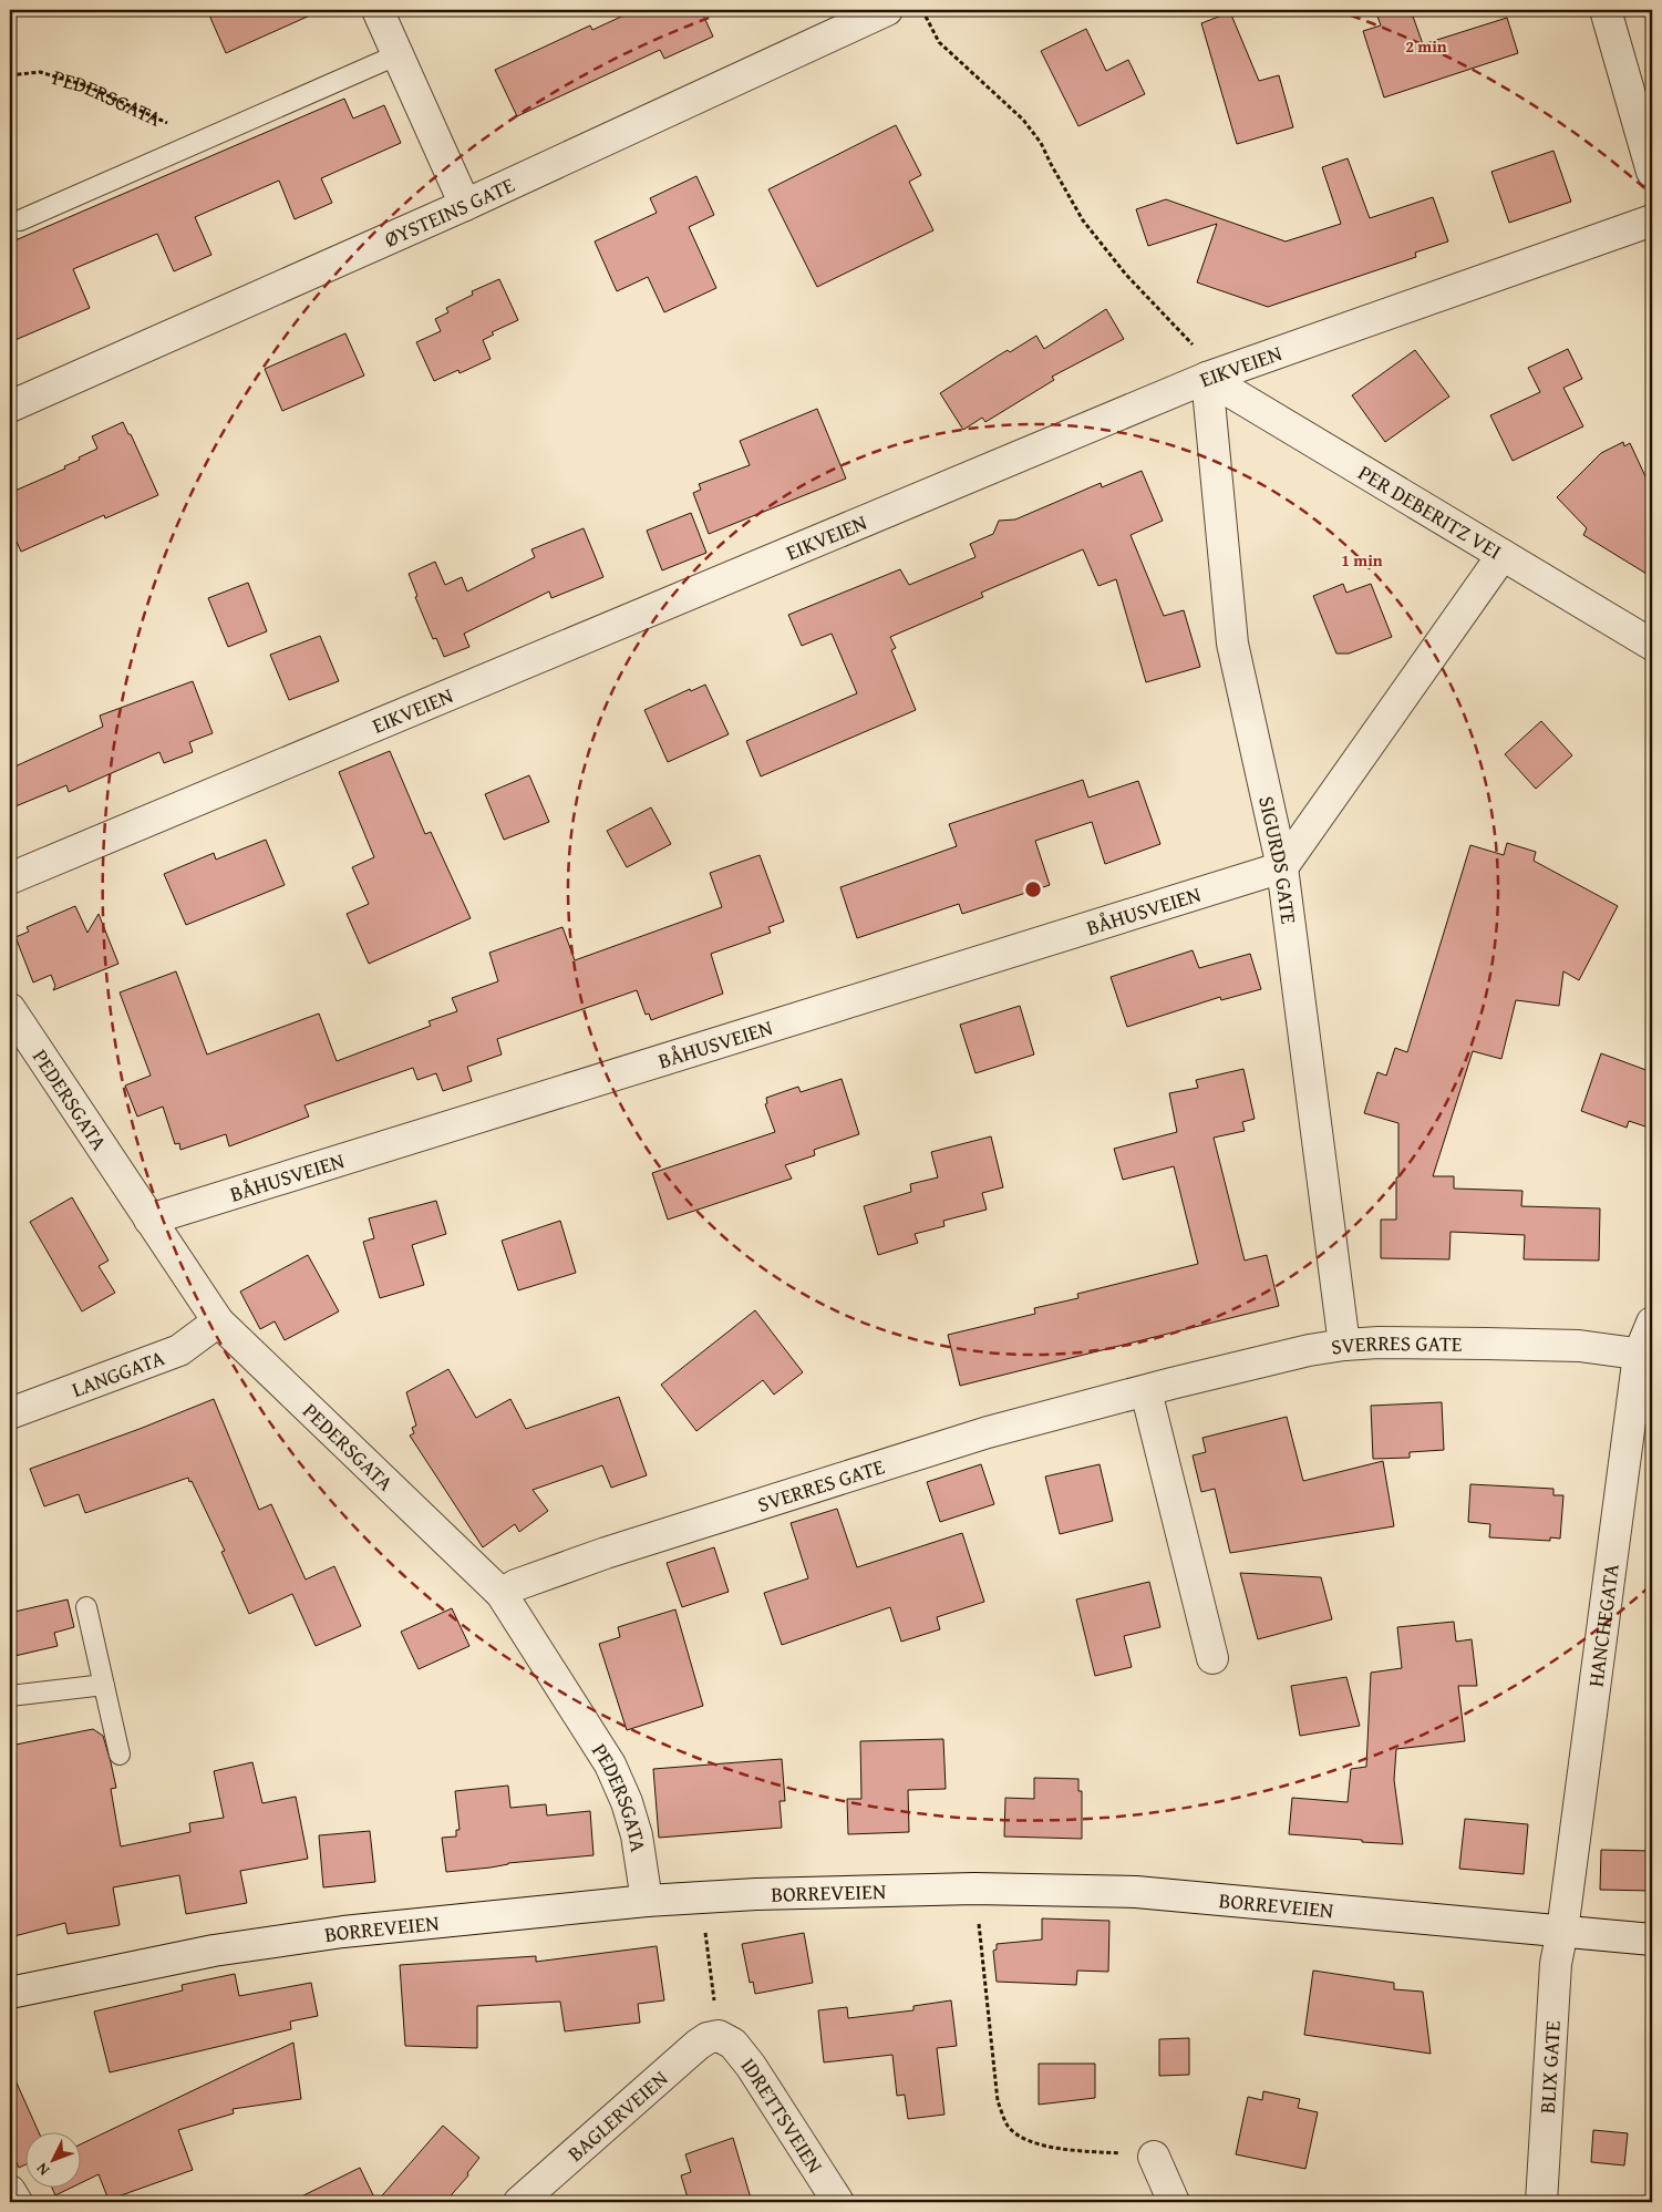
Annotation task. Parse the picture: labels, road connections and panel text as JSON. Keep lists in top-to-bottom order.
{
  "streets": {
    "street": [
      "PEDERSGATA",
      "ØYSTEINS GATE",
      "EIKVEIEN",
      "PER DEBERITZ VEI",
      "SIGURDS GATE",
      "BÅHUSVEIEN",
      "SVERRES GATE",
      "LANGGATA",
      "HANCHEGATA",
      "BORREVEIEN",
      "BLIX GATE",
      "BAGLERVEIEN",
      "IDRETTSVEIEN"
    ]
  },
  "crossings": [
    ["PEDERSGATA", "BÅHUSVEIEN"],
    ["PEDERSGATA", "SVERRES GATE"],
    ["PEDERSGATA", "LANGGATA"],
    ["PEDERSGATA", "BORREVEIEN"],
    ["EIKVEIEN", "PER DEBERITZ VEI"],
    ["EIKVEIEN", "SIGURDS GATE"],
    ["PER DEBERITZ VEI", "SIGURDS GATE"],
    ["SIGURDS GATE", "BÅHUSVEIEN"],
    ["SIGURDS GATE", "SVERRES GATE"],
    ["SVERRES GATE", "HANCHEGATA"],
    ["HANCHEGATA", "BORREVEIEN"],
    ["HANCHEGATA", "BLIX GATE"],
    ["BORREVEIEN", "BLIX GATE"],
    ["BAGLERVEIEN", "IDRETTSVEIEN"]
  ],
  "north": "bottom left",
  "rings": ["2 min", "1 min"]
}
